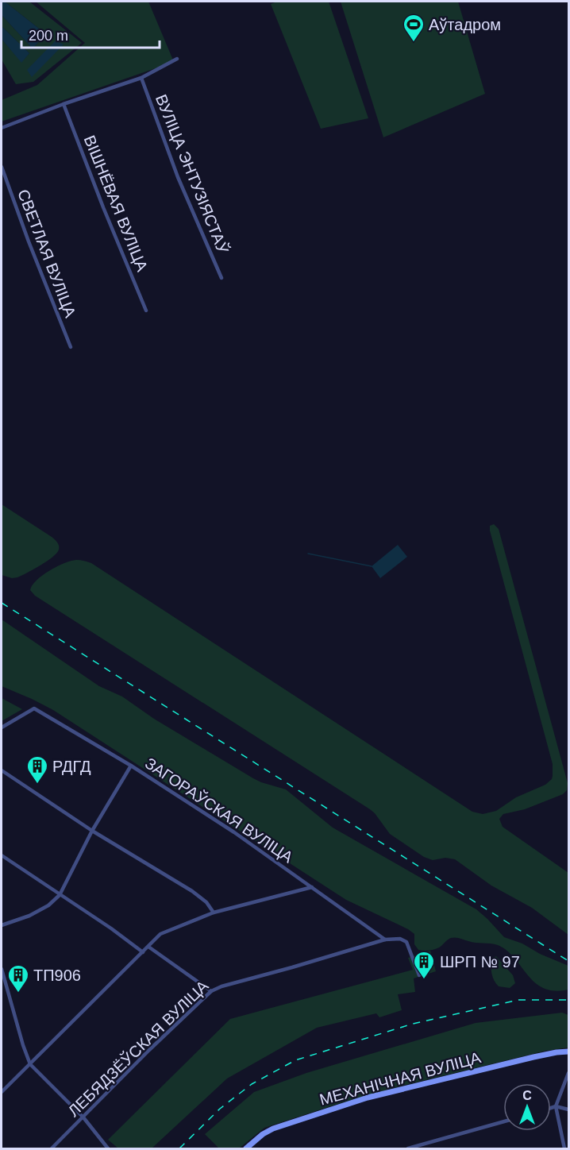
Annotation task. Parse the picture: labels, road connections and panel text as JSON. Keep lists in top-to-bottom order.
{
  "streets": {
    "street": [
      "ВУЛІЦА ЭНТУЗІЯСТАЎ",
      "ВІШНЁВАЯ ВУЛІЦА",
      "СВЕТЛАЯ ВУЛІЦА",
      "ЗАГОРАЎСКАЯ ВУЛІЦА",
      "ЛЕБЯДЗЁЎСКАЯ ВУЛІЦА",
      "МЕХАНІЧНАЯ ВУЛІЦА"
    ]
  },
  "crossings": [
    ["ЗАГОРАЎСКАЯ ВУЛІЦА", "ЛЕБЯДЗЁЎСКАЯ ВУЛІЦА"]
  ],
  "places": {
    "sports": ["Аўтадром"],
    "building": ["РДГД", "ШРП № 97", "ТП906"]
  },
  "scale_bar": "200 m",
  "north": "top"
}
